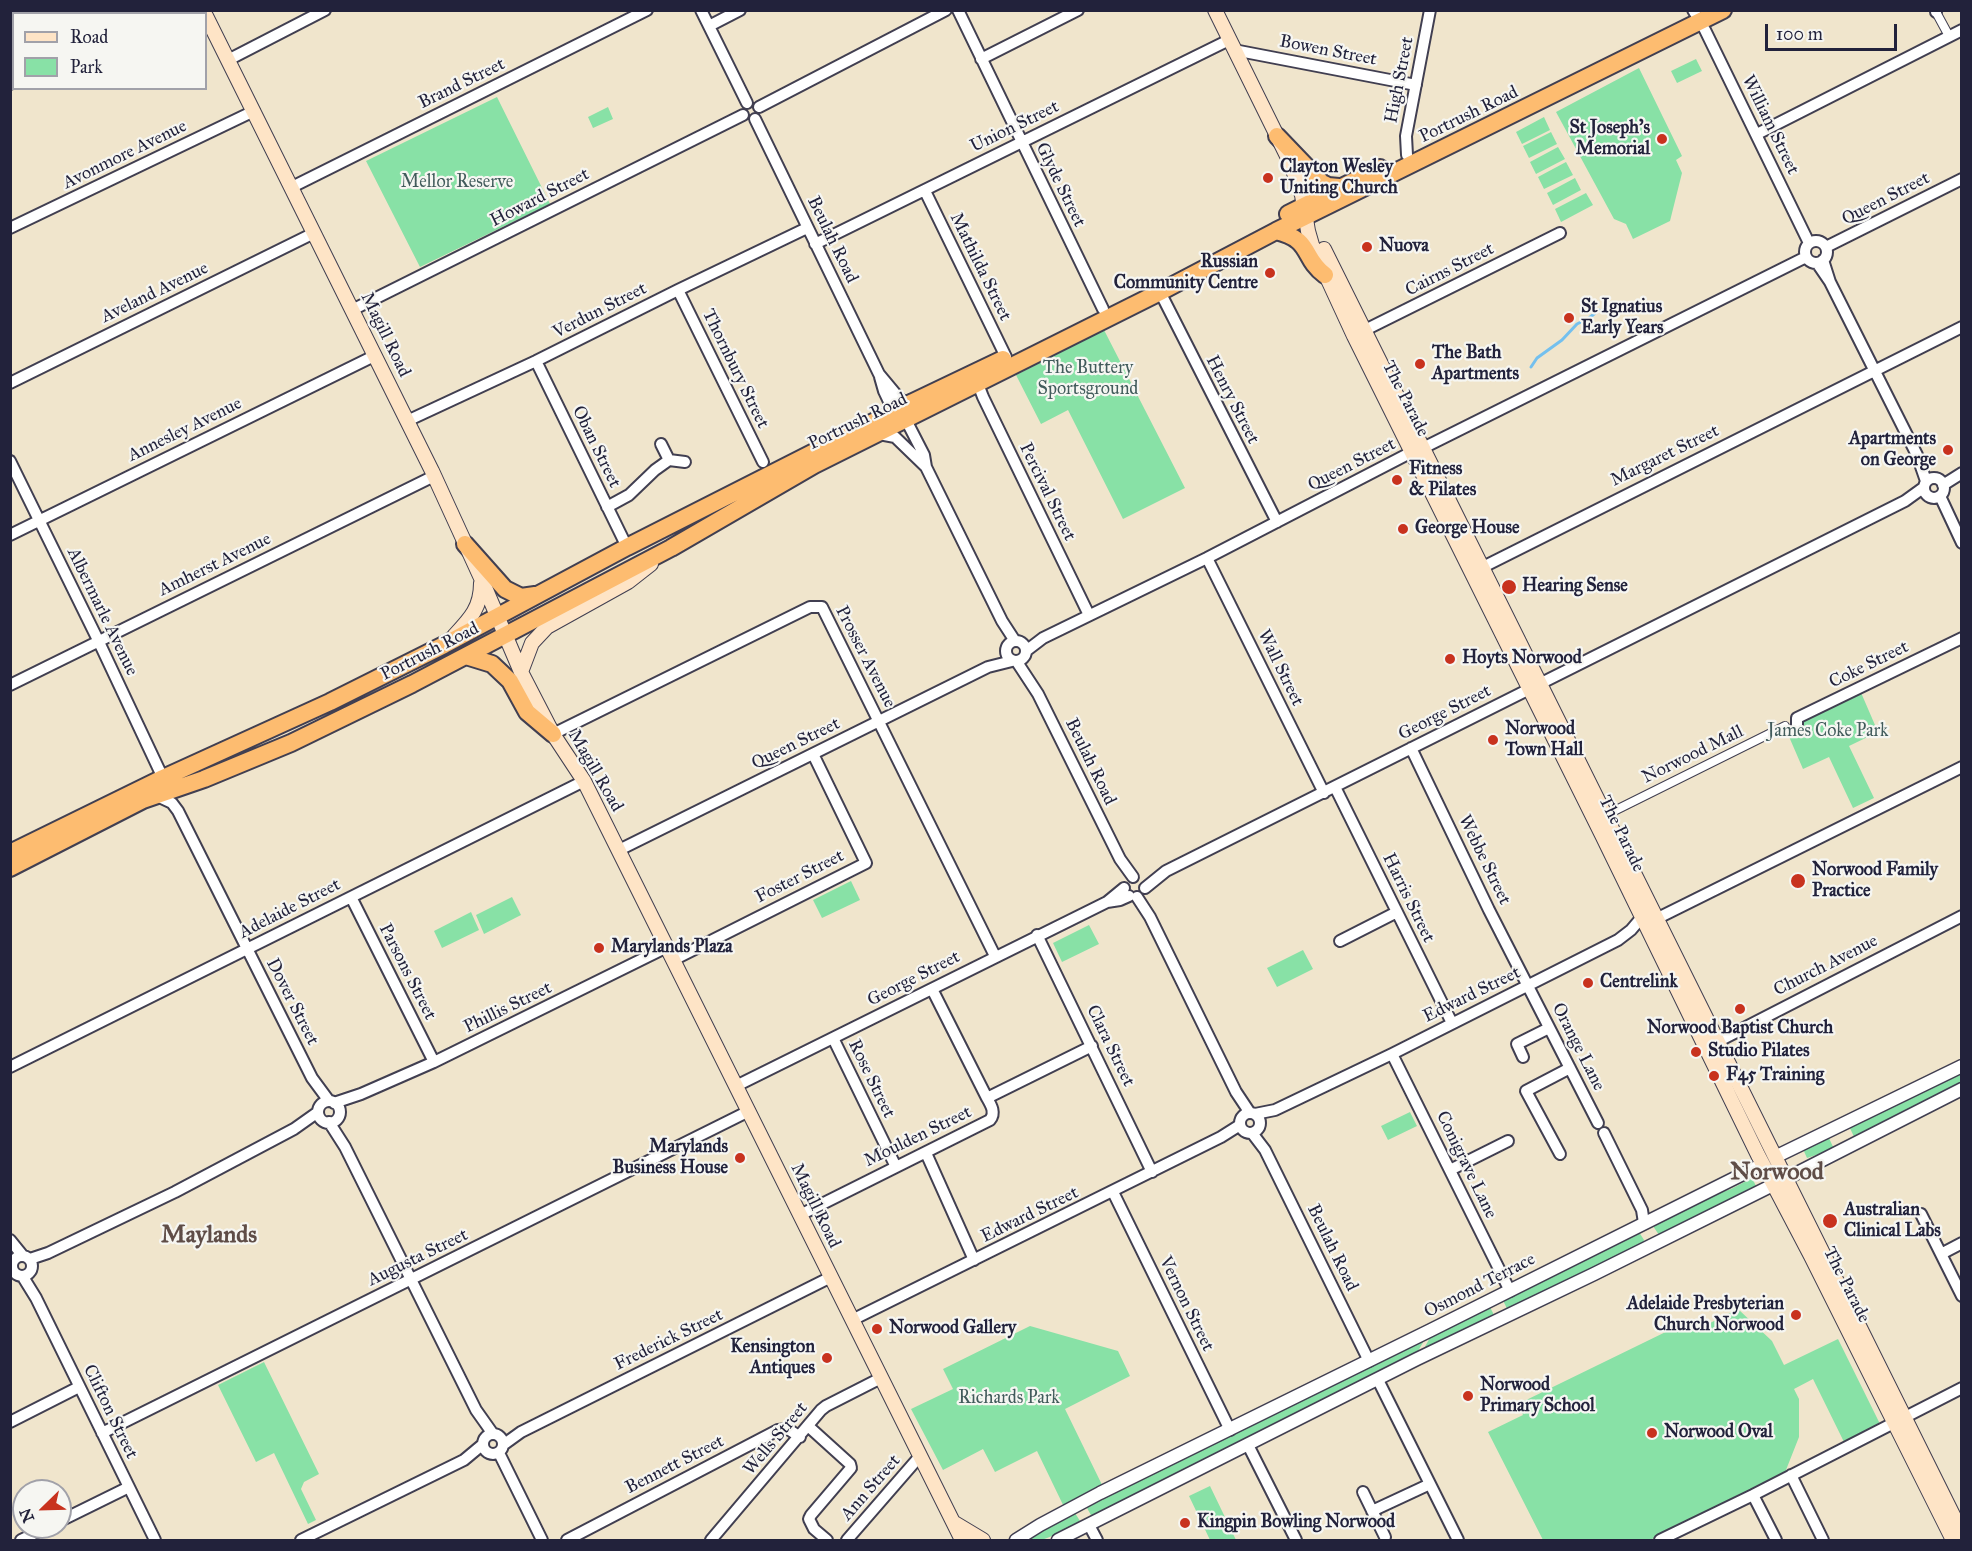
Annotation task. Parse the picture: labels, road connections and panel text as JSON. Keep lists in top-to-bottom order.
{
  "streets": {
    "highway": ["Portrush Road"],
    "main road": ["Magill Road", "The Parade"],
    "street": [
      "Bowen Street",
      "High Street",
      "Brand Street",
      "William Street",
      "Union Street",
      "Avonmore Avenue",
      "Glyde Street",
      "Howard Street",
      "Queen Street",
      "Beulah Road",
      "Mathilda Street",
      "Cairns Street",
      "Aveland Avenue",
      "Verdun Street",
      "Thornbury Street",
      "Henry Street",
      "Annesley Avenue",
      "Oban Street",
      "Margaret Street",
      "Percival Street",
      "Amherst Avenue",
      "Albermarle Avenue",
      "Prosser Avenue",
      "Coke Street",
      "Wall Street",
      "George Street",
      "Norwood Mall",
      "Webbe Street",
      "Foster Street",
      "Harris Street",
      "Adelaide Street",
      "Church Avenue",
      "Parsons Street",
      "Edward Street",
      "Dover Street",
      "Phillis Street",
      "Clara Street",
      "Orange Lane",
      "Rose Street",
      "Moulden Street",
      "Conigrave Lane",
      "Augusta Street",
      "Osmond Terrace",
      "Vernon Street",
      "Frederick Street",
      "Clifton Street",
      "Wells Street",
      "Bennett Street",
      "Ann Street"
    ]
  },
  "crossings": [
    ["Bowen Street", "High Street"],
    ["Bowen Street", "Union Street"],
    ["Bowen Street", "The Parade"],
    ["High Street", "Portrush Road"],
    ["Brand Street", "Magill Road"],
    ["Portrush Road", "William Street"],
    ["Portrush Road", "Glyde Street"],
    ["Portrush Road", "Beulah Road"],
    ["Portrush Road", "Mathilda Street"],
    ["Portrush Road", "Magill Road"],
    ["Portrush Road", "The Parade"],
    ["Portrush Road", "Henry Street"],
    ["Portrush Road", "Oban Street"],
    ["Portrush Road", "Percival Street"],
    ["Portrush Road", "Albermarle Avenue"],
    ["Portrush Road", "Dover Street"],
    ["William Street", "Queen Street"],
    ["Union Street", "Glyde Street"],
    ["Union Street", "Beulah Road"],
    ["Union Street", "Mathilda Street"],
    ["Union Street", "The Parade"],
    ["Avonmore Avenue", "Magill Road"],
    ["Howard Street", "Beulah Road"],
    ["Howard Street", "Magill Road"],
    ["Queen Street", "Beulah Road"],
    ["Queen Street", "Magill Road"],
    ["Queen Street", "The Parade"],
    ["Queen Street", "Henry Street"],
    ["Queen Street", "Percival Street"],
    ["Queen Street", "Prosser Avenue"],
    ["Queen Street", "Wall Street"],
    ["Queen Street", "Foster Street"],
    ["Beulah Road", "Verdun Street"],
    ["Beulah Road", "George Street"],
    ["Beulah Road", "Edward Street"],
    ["Beulah Road", "Osmond Terrace"],
    ["Cairns Street", "The Parade"],
    ["Aveland Avenue", "Magill Road"],
    ["Verdun Street", "Magill Road"],
    ["Verdun Street", "Thornbury Street"],
    ["Verdun Street", "Oban Street"],
    ["Magill Road", "Annesley Avenue"],
    ["Magill Road", "Amherst Avenue"],
    ["Magill Road", "Prosser Avenue"],
    ["Magill Road", "George Street"],
    ["Magill Road", "Foster Street"],
    ["Magill Road", "Adelaide Street"],
    ["Magill Road", "Edward Street"],
    ["Magill Road", "Phillis Street"],
    ["Magill Road", "Moulden Street"],
    ["Magill Road", "Augusta Street"],
    ["Magill Road", "Frederick Street"],
    ["Magill Road", "Wells Street"],
    ["Magill Road", "Ann Street"],
    ["The Parade", "Margaret Street"],
    ["The Parade", "George Street"],
    ["The Parade", "Church Avenue"],
    ["The Parade", "Edward Street"],
    ["The Parade", "Osmond Terrace"],
    ["Annesley Avenue", "Albermarle Avenue"],
    ["Amherst Avenue", "Albermarle Avenue"],
    ["Prosser Avenue", "George Street"],
    ["Wall Street", "George Street"],
    ["George Street", "Webbe Street"],
    ["George Street", "Harris Street"],
    ["George Street", "Clara Street"],
    ["George Street", "Rose Street"],
    ["Webbe Street", "Edward Street"],
    ["Webbe Street", "Orange Lane"],
    ["Foster Street", "Phillis Street"],
    ["Harris Street", "Edward Street"],
    ["Adelaide Street", "Parsons Street"],
    ["Adelaide Street", "Dover Street"],
    ["Parsons Street", "Phillis Street"],
    ["Edward Street", "Clara Street"],
    ["Edward Street", "Orange Lane"],
    ["Edward Street", "Conigrave Lane"],
    ["Edward Street", "Vernon Street"],
    ["Dover Street", "Phillis Street"],
    ["Dover Street", "Augusta Street"],
    ["Dover Street", "Frederick Street"],
    ["Phillis Street", "Clifton Street"],
    ["Clara Street", "Moulden Street"],
    ["Orange Lane", "Osmond Terrace"],
    ["Rose Street", "Moulden Street"],
    ["Conigrave Lane", "Osmond Terrace"],
    ["Augusta Street", "Clifton Street"],
    ["Osmond Terrace", "Vernon Street"],
    ["Wells Street", "Bennett Street"]
  ],
  "districts": ["Norwood", "Maylands"],
  "parks": [
    "Mellor Reserve",
    "The Buttery Sportsground",
    "James Coke Park",
    "Richards Park"
  ],
  "places": [
    "St Joseph's Memorial",
    "Clayton Wesley Uniting Church",
    "Nuova",
    "Russian Community Centre",
    "St Ignatius Early Years",
    "The Bath Apartments",
    "Apartments on George",
    "Fitness & Pilates",
    "George House",
    "Hearing Sense",
    "Hoyts Norwood",
    "Norwood Town Hall",
    "Norwood Family Practice",
    "Marylands Plaza",
    "Centrelink",
    "Norwood Baptist Church",
    "Studio Pilates",
    "F45 Training",
    "Marylands Business House",
    "Australian Clinical Labs",
    "Adelaide Presbyterian Church Norwood",
    "Norwood Gallery",
    "Kensington Antiques",
    "Norwood Primary School",
    "Norwood Oval",
    "Kingpin Bowling Norwood"
  ],
  "legend": ["Road", "Park"],
  "scale_bar": "100 m",
  "north": "bottom left"
}
